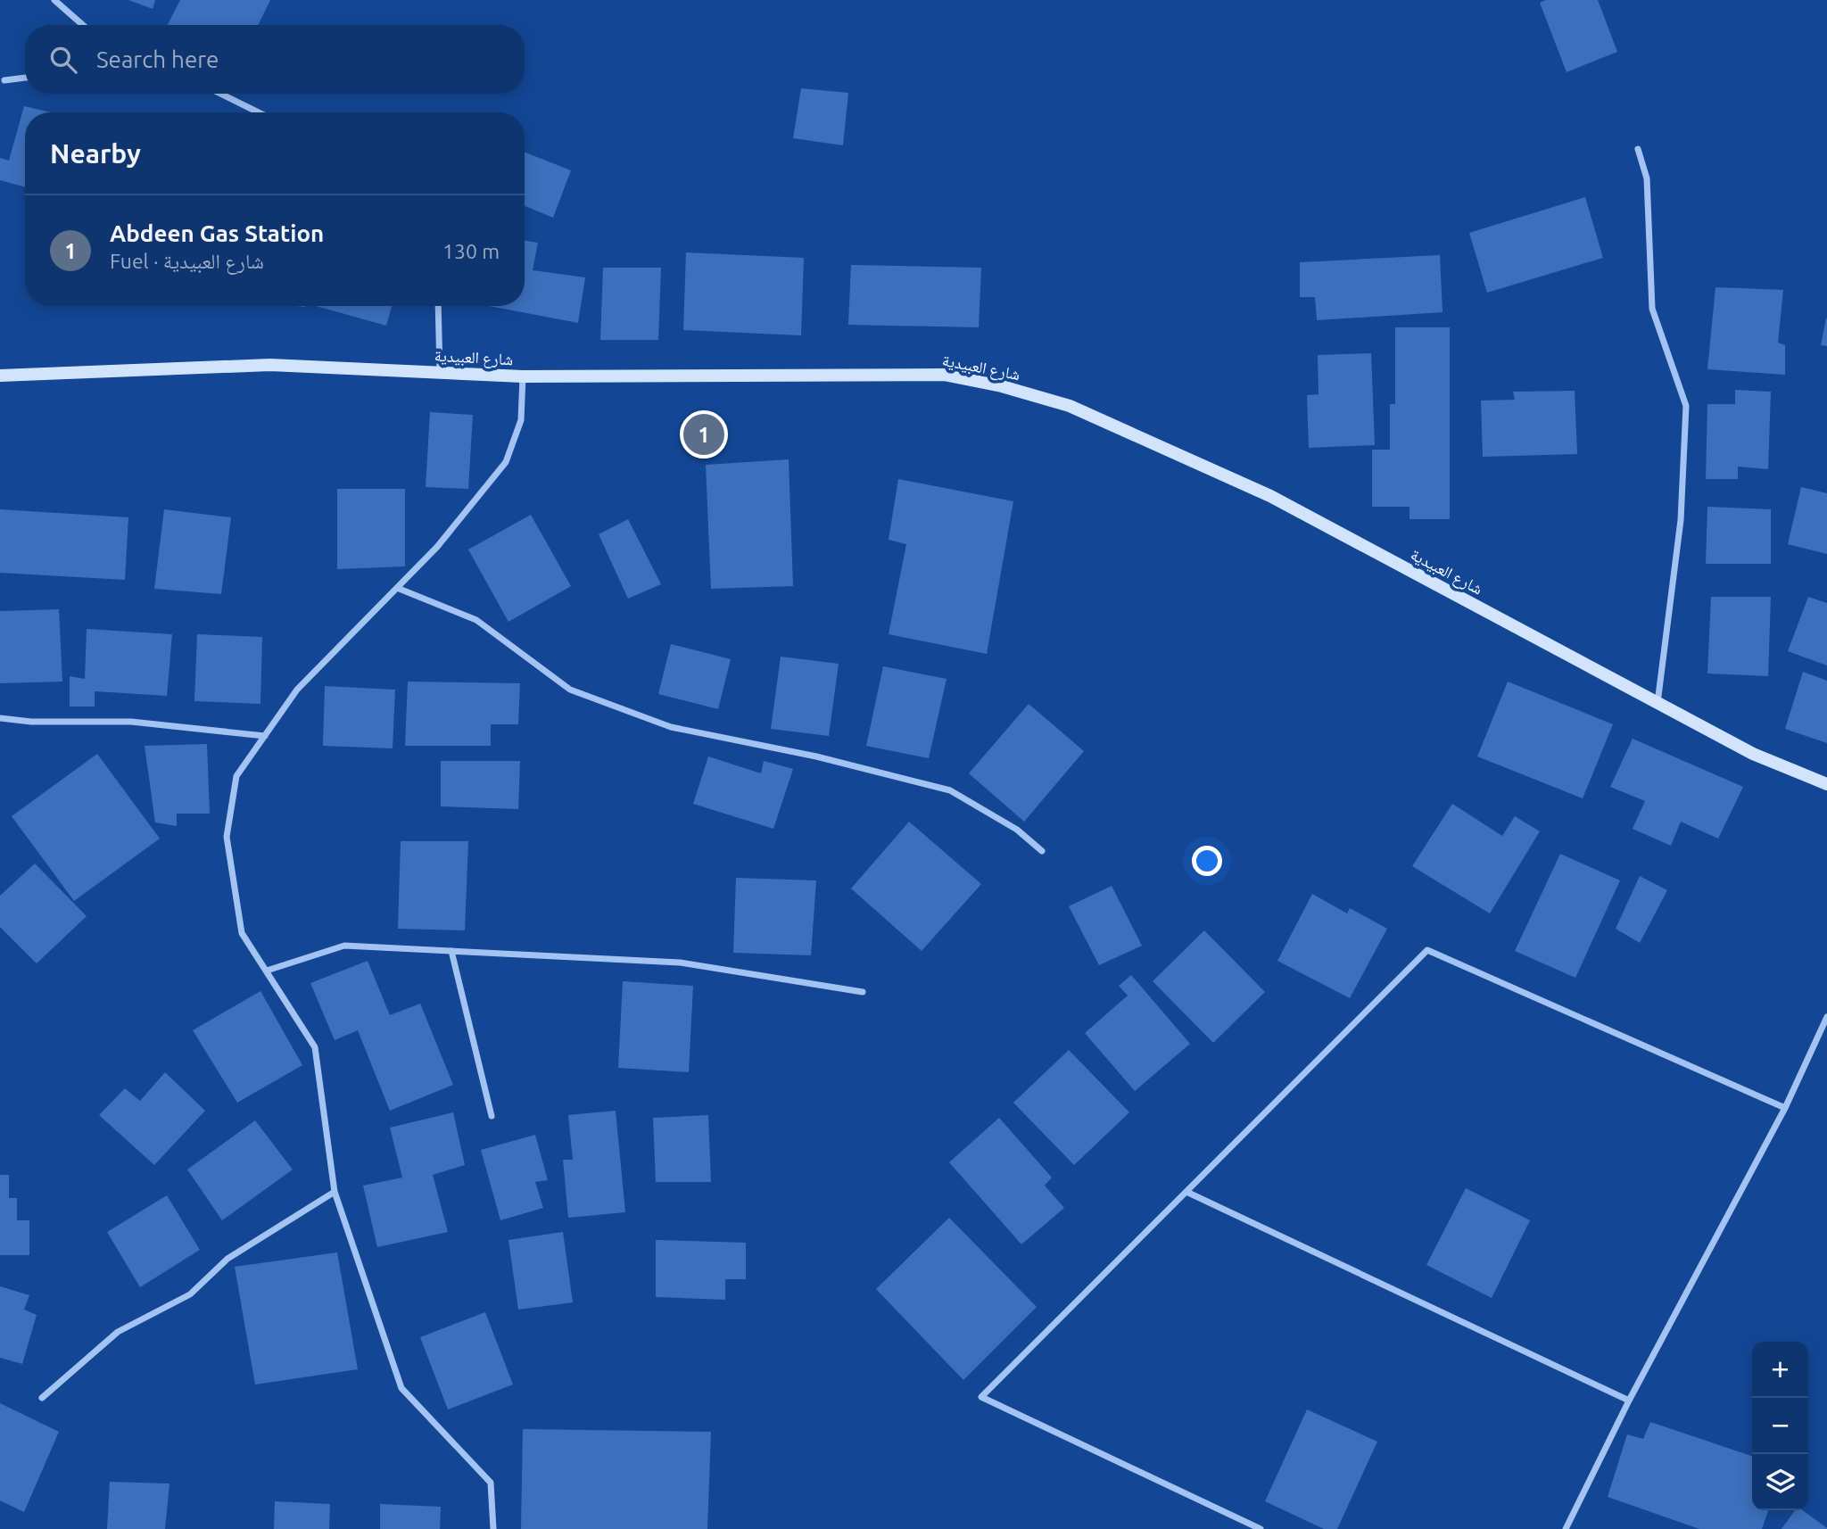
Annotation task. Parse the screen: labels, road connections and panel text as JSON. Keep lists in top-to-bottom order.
{
  "streets": {
    "main road": ["شارع العبيدية"]
  },
  "page": {
    "search": "Search here",
    "heading": "Nearby",
    "list": [
      {
        "mark": "1",
        "name": "Abdeen Gas Station",
        "note": "Fuel · شارع العبيدية",
        "value": "130 m"
      }
    ],
    "pins": "1",
    "map_buttons": ["+", "−"]
  }
}
